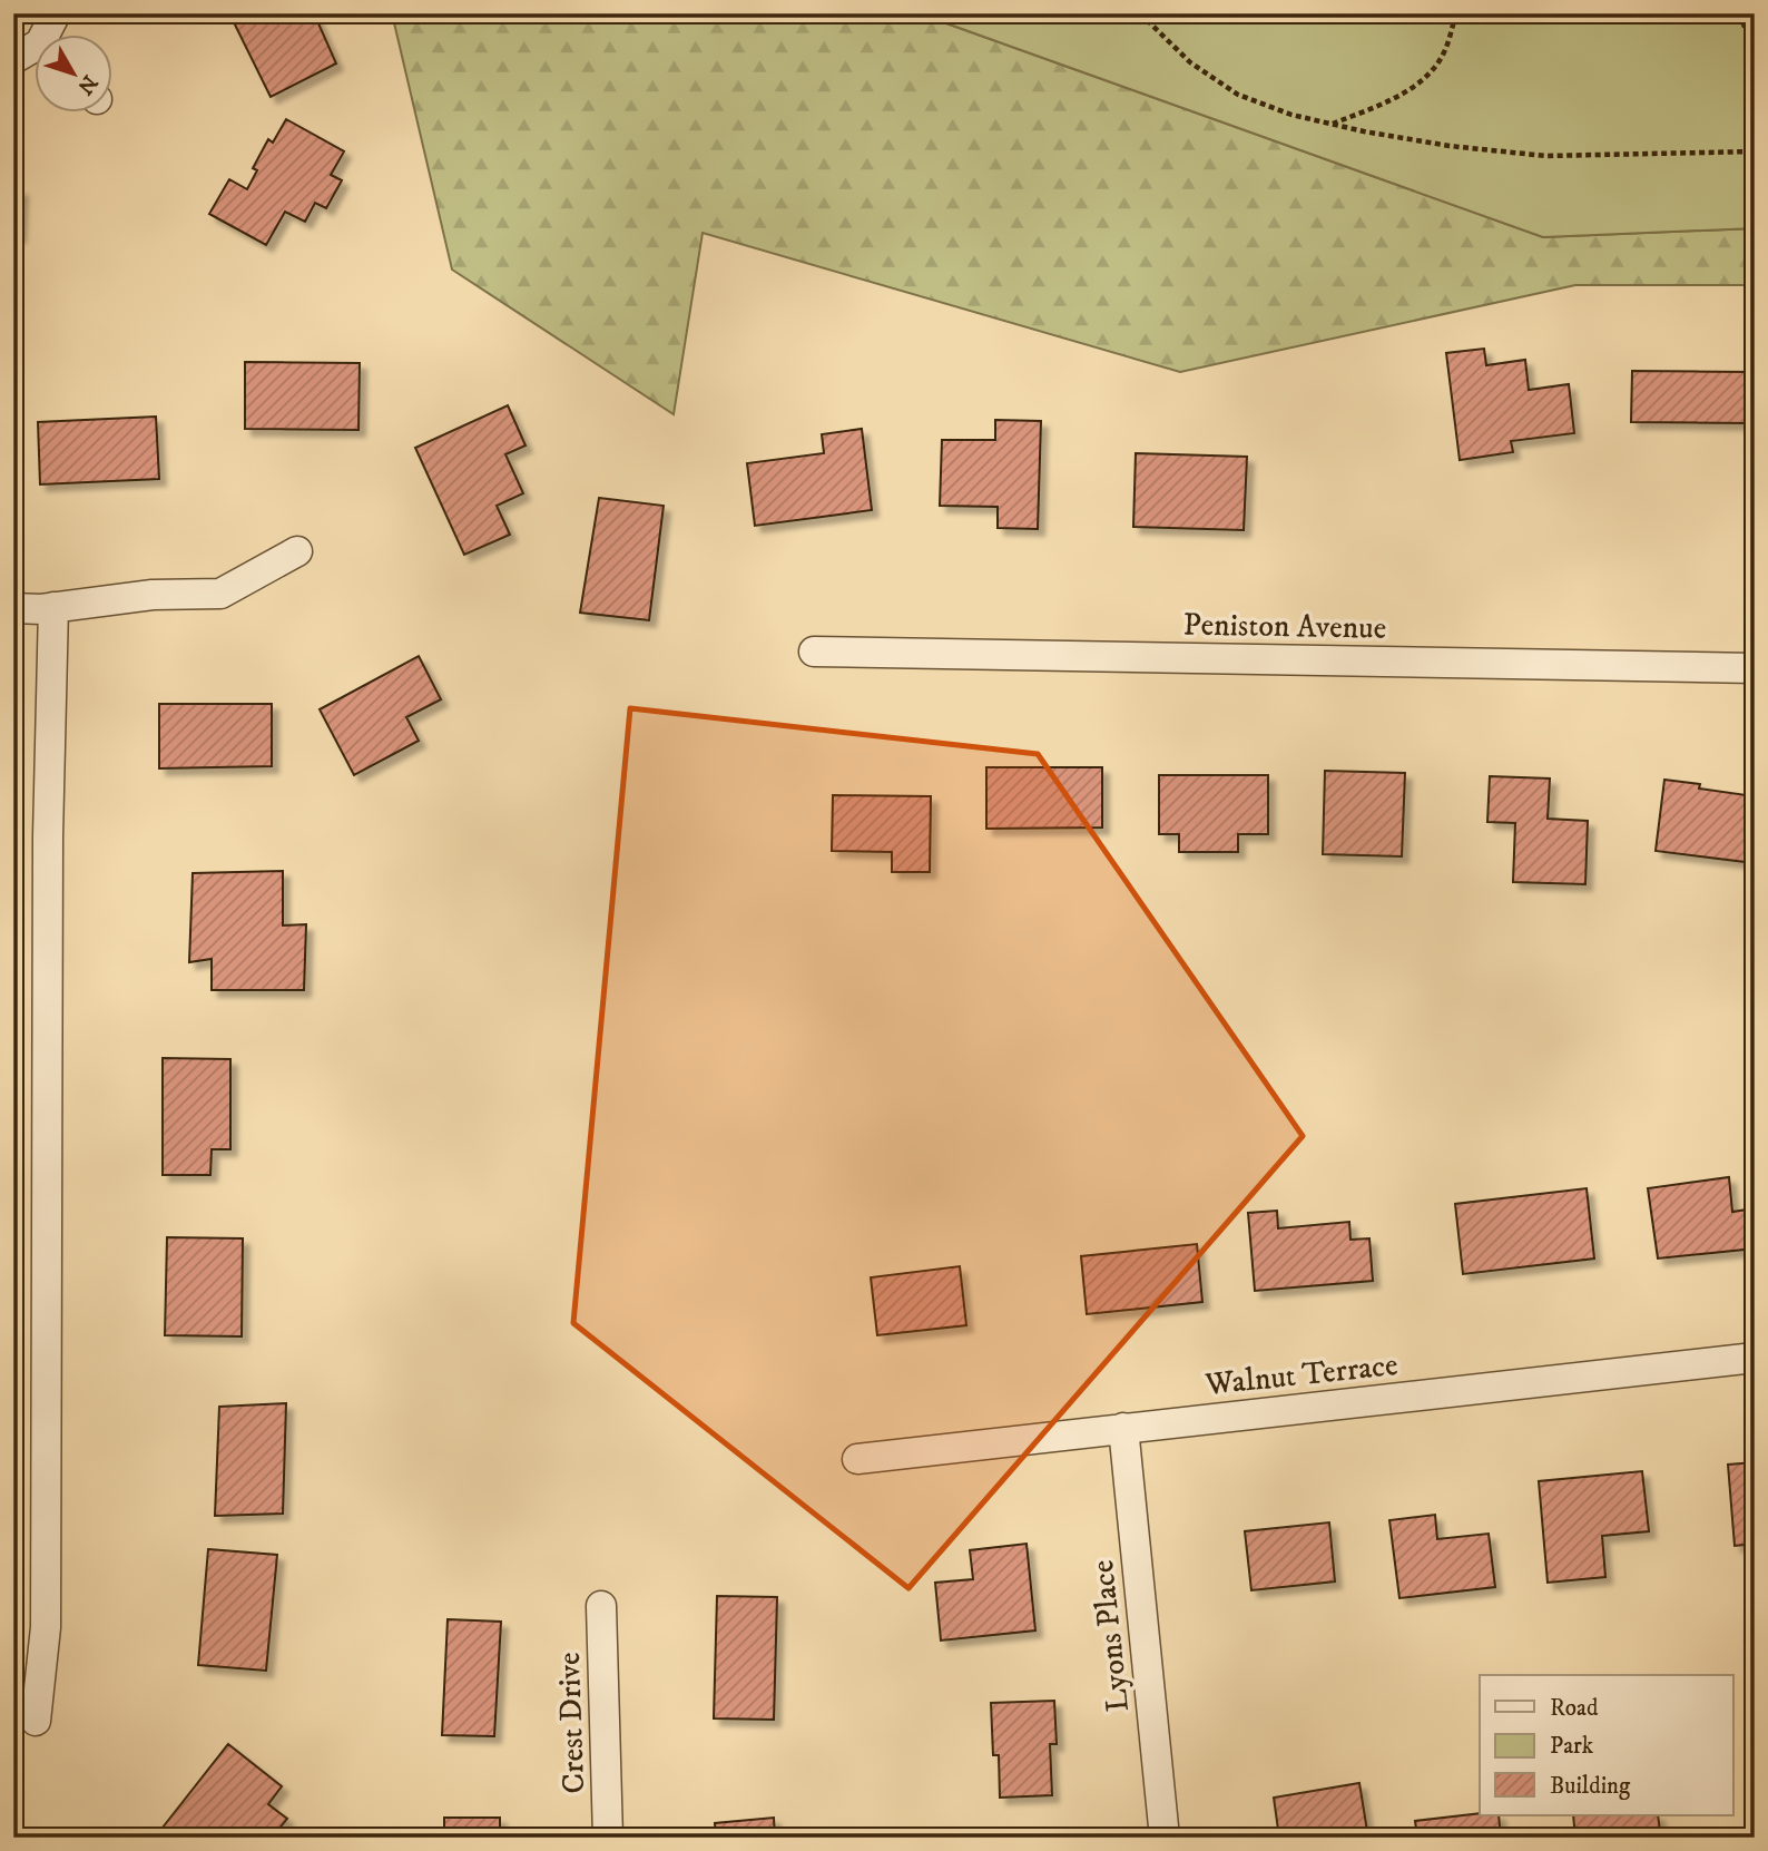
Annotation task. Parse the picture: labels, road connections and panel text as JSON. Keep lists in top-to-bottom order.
{
  "streets": {
    "street": [
      "Peniston Avenue",
      "Walnut Terrace",
      "Lyons Place",
      "Crest Drive"
    ]
  },
  "crossings": [
    ["Walnut Terrace", "Lyons Place"]
  ],
  "legend": ["Road", "Park", "Building"],
  "north": "bottom right"
}
